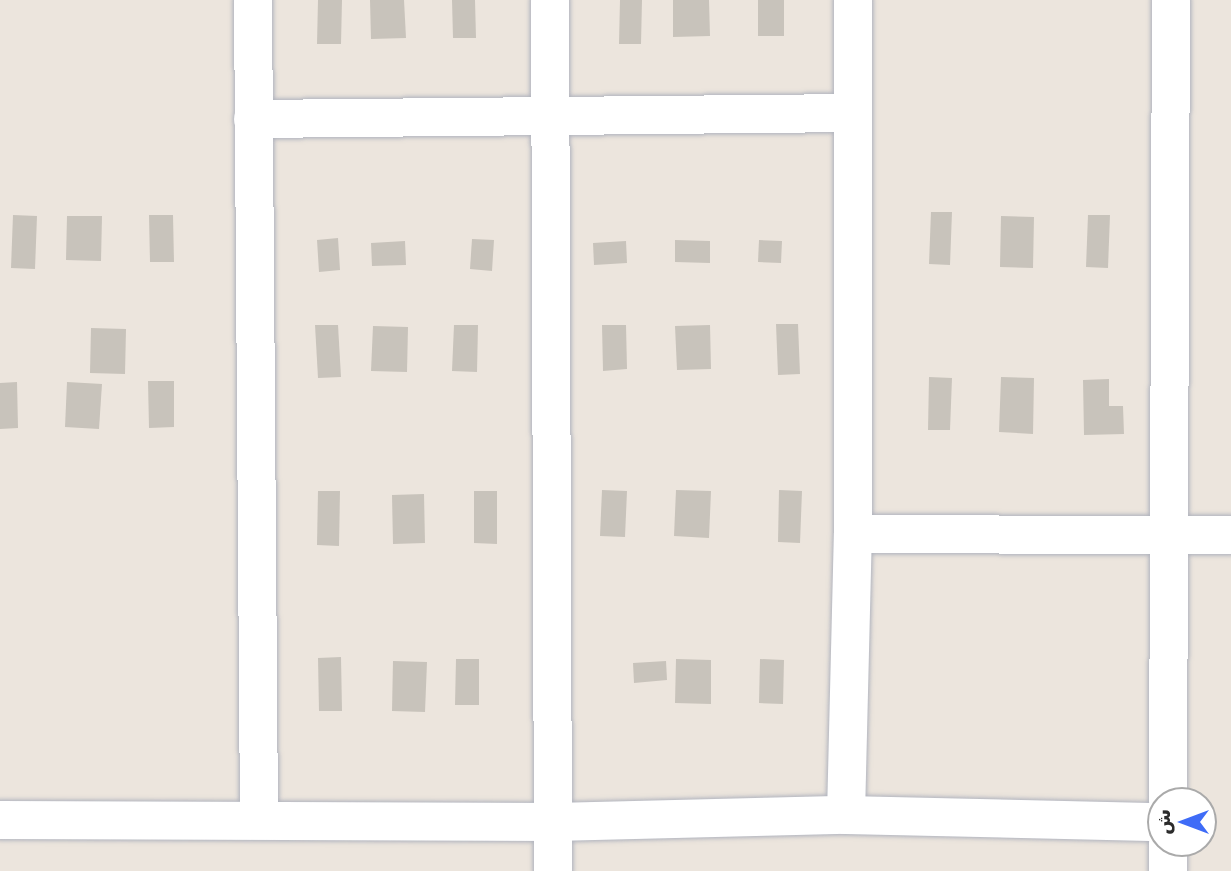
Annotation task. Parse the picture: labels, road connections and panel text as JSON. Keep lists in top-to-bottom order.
{
  "north": "left"
}
